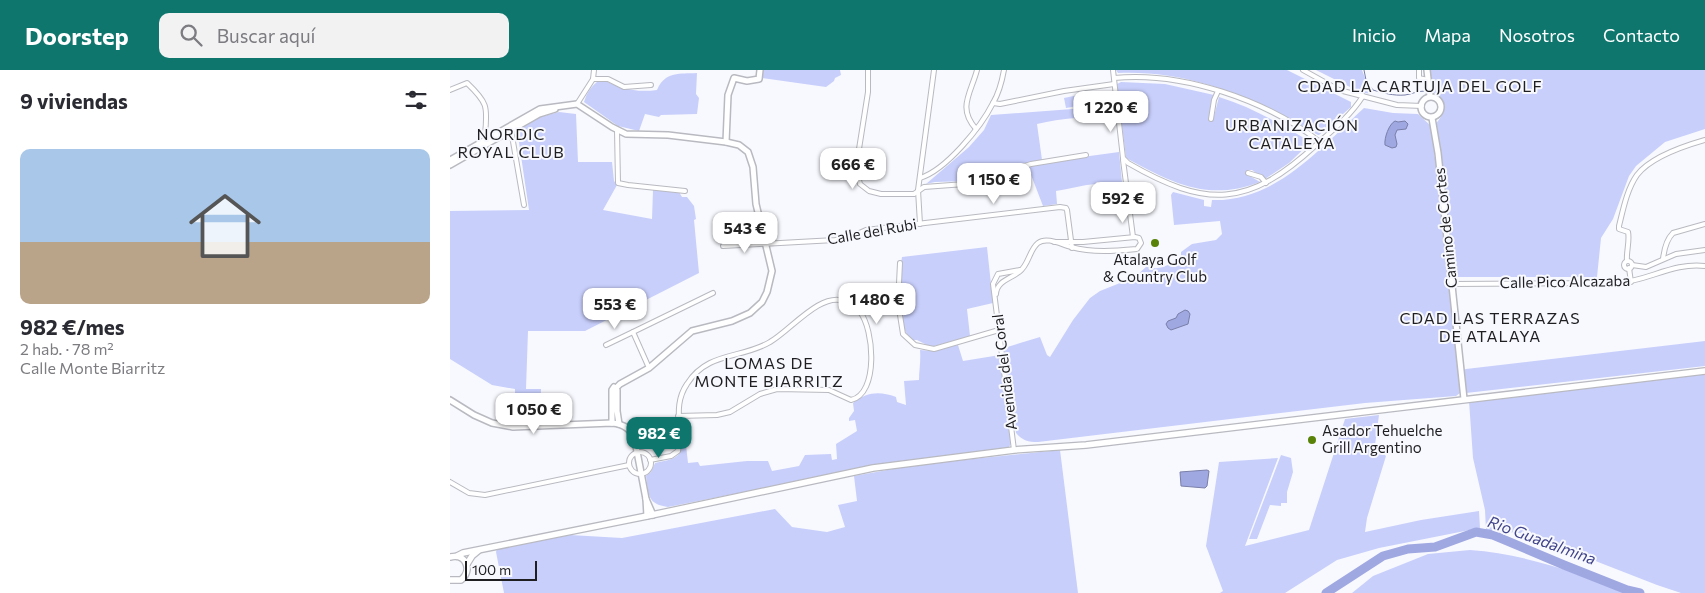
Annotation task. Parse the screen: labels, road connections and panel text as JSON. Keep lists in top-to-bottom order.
{
  "streets": {
    "street": [
      "Camino de Cortes",
      "Calle del Rubi",
      "Calle Pico Alcazaba",
      "Avenida del Coral"
    ]
  },
  "crossings": [
    ["Camino de Cortes", "Calle Pico Alcazaba"]
  ],
  "districts": [
    "CDAD LA CARTUJA DEL GOLF",
    "URBANIZACIÓN CATALEYA",
    "NORDIC ROYAL CLUB",
    "CDAD LAS TERRAZAS DE ATALAYA",
    "LOMAS DE MONTE BIARRITZ"
  ],
  "water": ["Rio Guadalmina"],
  "places": ["Atalaya Golf & Country Club", "Asador Tehuelche Grill Argentino"],
  "scale_bar": "100 m",
  "page": {
    "header": "Doorstep",
    "search": "Buscar aquí",
    "nav": [
      "Inicio",
      "Mapa",
      "Nosotros",
      "Contacto"
    ],
    "heading": "9 viviendas",
    "price": [
      "1 220 €",
      "666 €",
      "1 150 €",
      "592 €",
      "543 €",
      "1 480 €",
      "553 €",
      "1 050 €",
      "982 €"
    ],
    "list": [
      {
        "name": "982 €/mes",
        "note": "2 hab. · 78 m² · Calle Monte Biarritz"
      }
    ],
    "scale": "100 m"
  }
}
